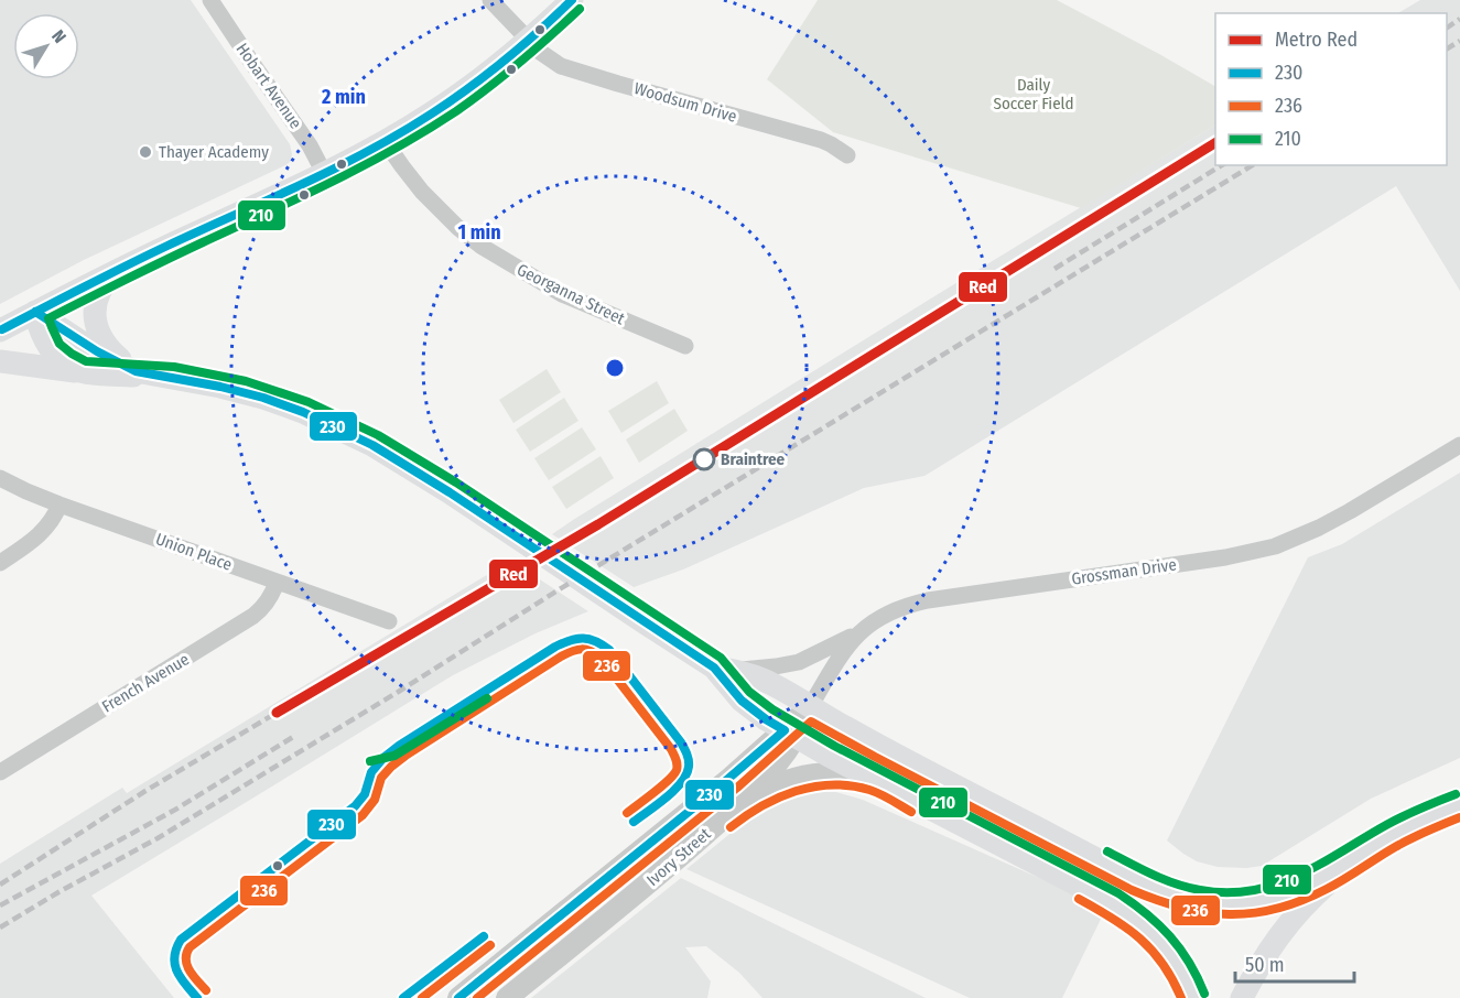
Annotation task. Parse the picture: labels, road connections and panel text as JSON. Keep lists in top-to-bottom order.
{
  "streets": {
    "street": [
      "Hobart Avenue",
      "Woodsum Drive",
      "Georganna Street",
      "Union Place",
      "Grossman Drive",
      "French Avenue",
      "Ivory Street"
    ]
  },
  "crossings": [
    ["Union Place", "French Avenue"],
    ["Grossman Drive", "Ivory Street"]
  ],
  "parks": ["Daily Soccer Field"],
  "places": ["Thayer Academy", "Braintree"],
  "lines": [
    "transit line 230",
    "transit line 210",
    "metro line Red",
    "transit line 236"
  ],
  "legend": [
    "Metro Red",
    "230",
    "236",
    "210"
  ],
  "scale_bar": "50 m",
  "north": "top right",
  "rings": ["2 min", "1 min"]
}
